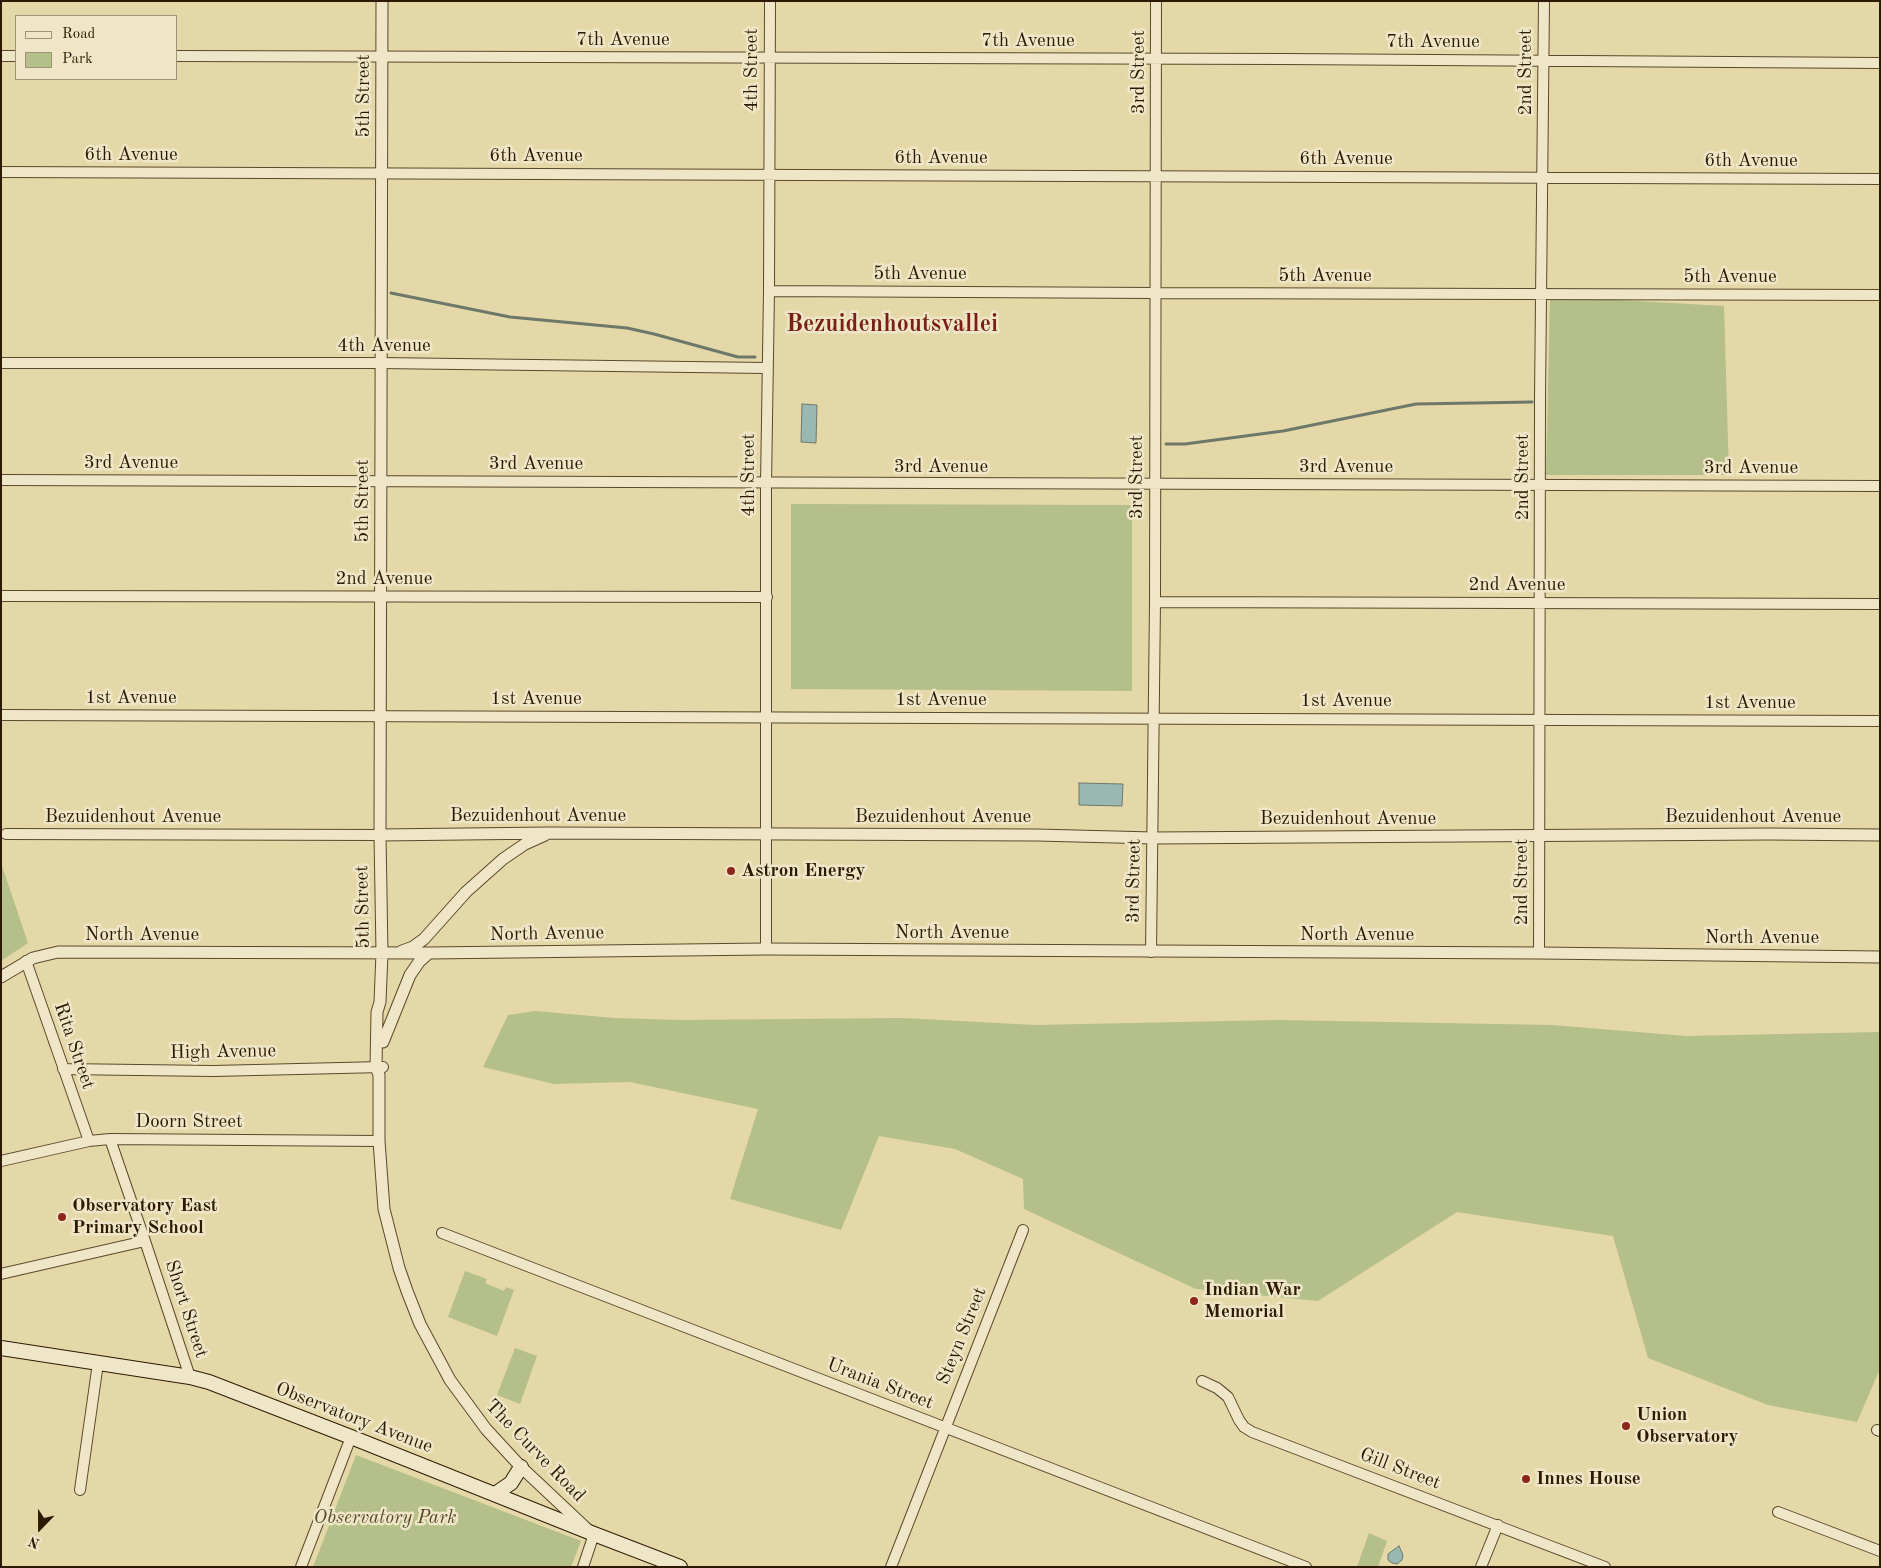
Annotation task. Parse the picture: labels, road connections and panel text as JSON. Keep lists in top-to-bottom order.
{
  "streets": {
    "main road": ["Observatory Avenue"],
    "street": [
      "7th Avenue",
      "4th Street",
      "3rd Street",
      "2nd Street",
      "5th Street",
      "6th Avenue",
      "5th Avenue",
      "4th Avenue",
      "3rd Avenue",
      "2nd Avenue",
      "1st Avenue",
      "Bezuidenhout Avenue",
      "North Avenue",
      "Rita Street",
      "High Avenue",
      "Doorn Street",
      "Short Street",
      "Steyn Street",
      "Urania Street",
      "The Curve Road",
      "Gill Street"
    ]
  },
  "crossings": [
    ["7th Avenue", "4th Street"],
    ["7th Avenue", "3rd Street"],
    ["7th Avenue", "2nd Street"],
    ["7th Avenue", "5th Street"],
    ["4th Street", "6th Avenue"],
    ["4th Street", "5th Avenue"],
    ["4th Street", "4th Avenue"],
    ["4th Street", "3rd Avenue"],
    ["4th Street", "2nd Avenue"],
    ["4th Street", "1st Avenue"],
    ["4th Street", "Bezuidenhout Avenue"],
    ["4th Street", "North Avenue"],
    ["3rd Street", "6th Avenue"],
    ["3rd Street", "5th Avenue"],
    ["3rd Street", "3rd Avenue"],
    ["3rd Street", "2nd Avenue"],
    ["3rd Street", "1st Avenue"],
    ["3rd Street", "Bezuidenhout Avenue"],
    ["3rd Street", "North Avenue"],
    ["2nd Street", "6th Avenue"],
    ["2nd Street", "5th Avenue"],
    ["2nd Street", "3rd Avenue"],
    ["2nd Street", "2nd Avenue"],
    ["2nd Street", "1st Avenue"],
    ["2nd Street", "Bezuidenhout Avenue"],
    ["2nd Street", "North Avenue"],
    ["5th Street", "6th Avenue"],
    ["5th Street", "4th Avenue"],
    ["5th Street", "3rd Avenue"],
    ["5th Street", "2nd Avenue"],
    ["5th Street", "1st Avenue"],
    ["5th Street", "Bezuidenhout Avenue"],
    ["5th Street", "North Avenue"],
    ["5th Street", "High Avenue"],
    ["5th Street", "The Curve Road"],
    ["North Avenue", "Rita Street"],
    ["Rita Street", "High Avenue"],
    ["Rita Street", "Doorn Street"],
    ["High Avenue", "The Curve Road"],
    ["Doorn Street", "Short Street"],
    ["Doorn Street", "The Curve Road"],
    ["Short Street", "Observatory Avenue"],
    ["Steyn Street", "Urania Street"],
    ["Observatory Avenue", "The Curve Road"]
  ],
  "districts": ["Bezuidenhoutsvallei"],
  "parks": ["Observatory Park"],
  "places": [
    "Astron Energy",
    "Observatory East Primary School",
    "Indian War Memorial",
    "Union Observatory",
    "Innes House"
  ],
  "legend": ["Road", "Park"],
  "north": "bottom"
}
